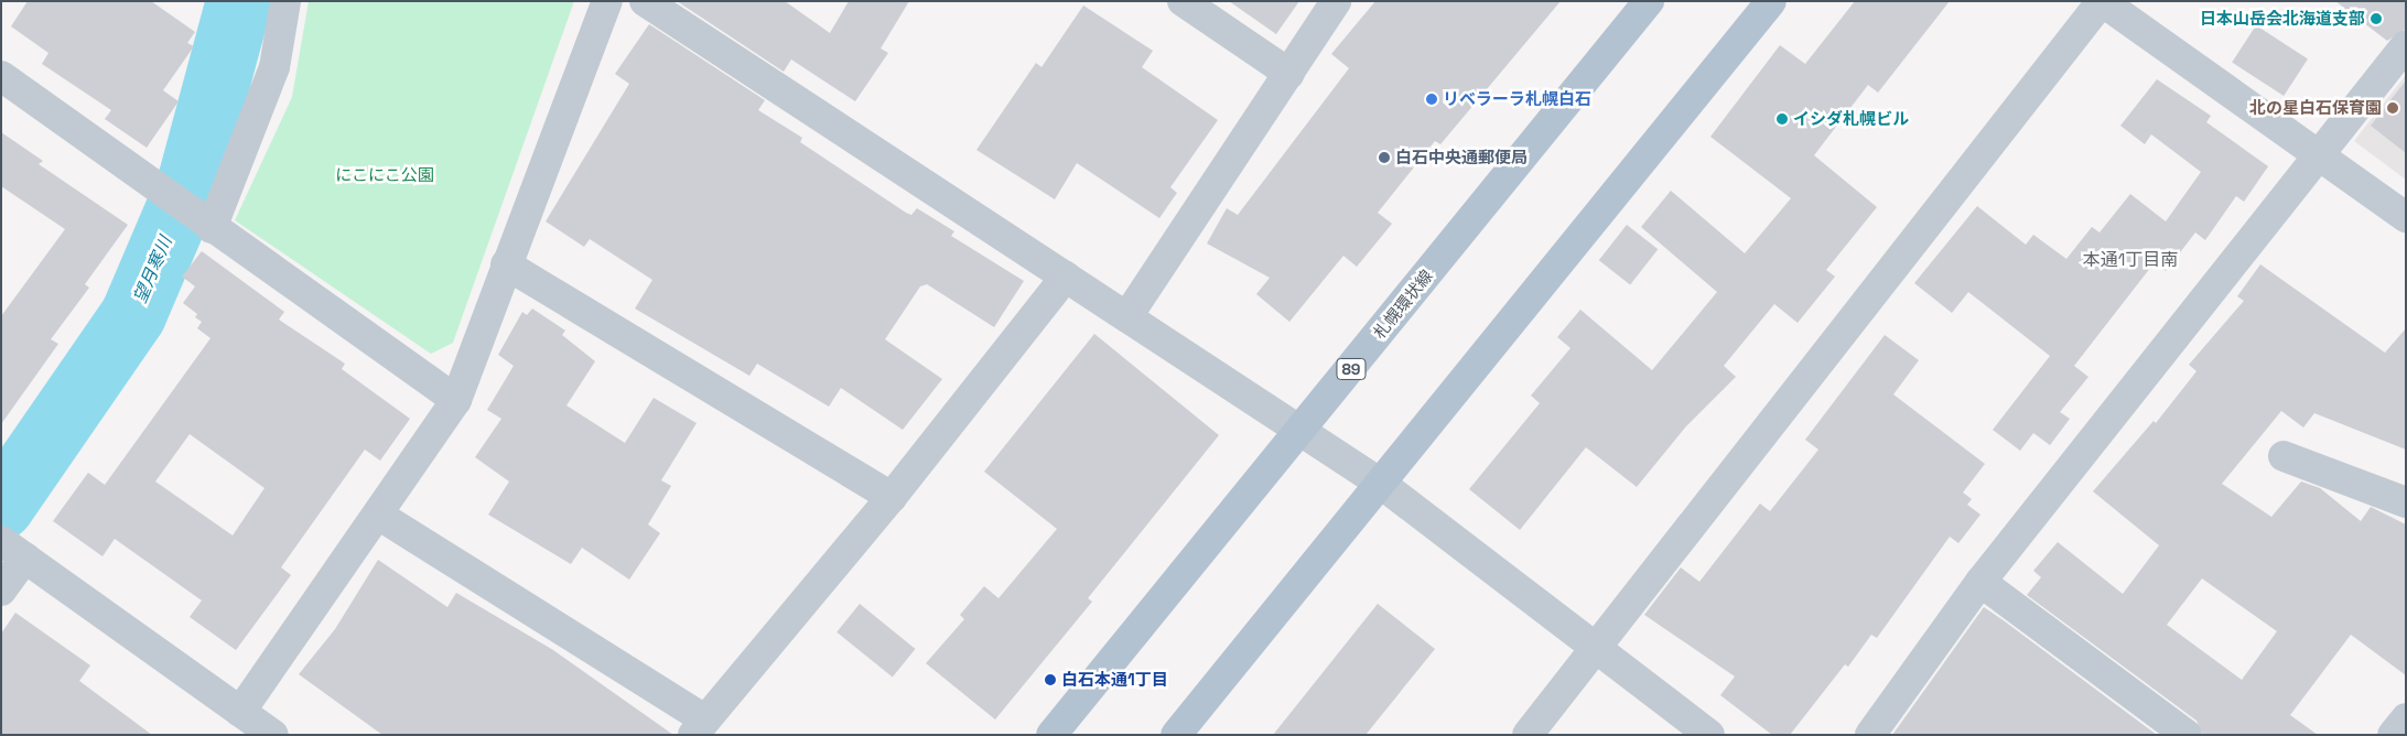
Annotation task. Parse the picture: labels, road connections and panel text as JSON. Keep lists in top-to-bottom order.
{
  "streets": {
    "main road": ["札幌環状線", "89"]
  },
  "districts": ["本通1丁目南"],
  "water": ["望月寒川"],
  "parks": ["にこにこ公園"],
  "places": [
    "日本山岳会北海道支部",
    "リベラーラ札幌白石",
    "北の星白石保育園",
    "イシダ札幌ビル",
    "白石中央通郵便局",
    "白石本通1丁目"
  ]
}
